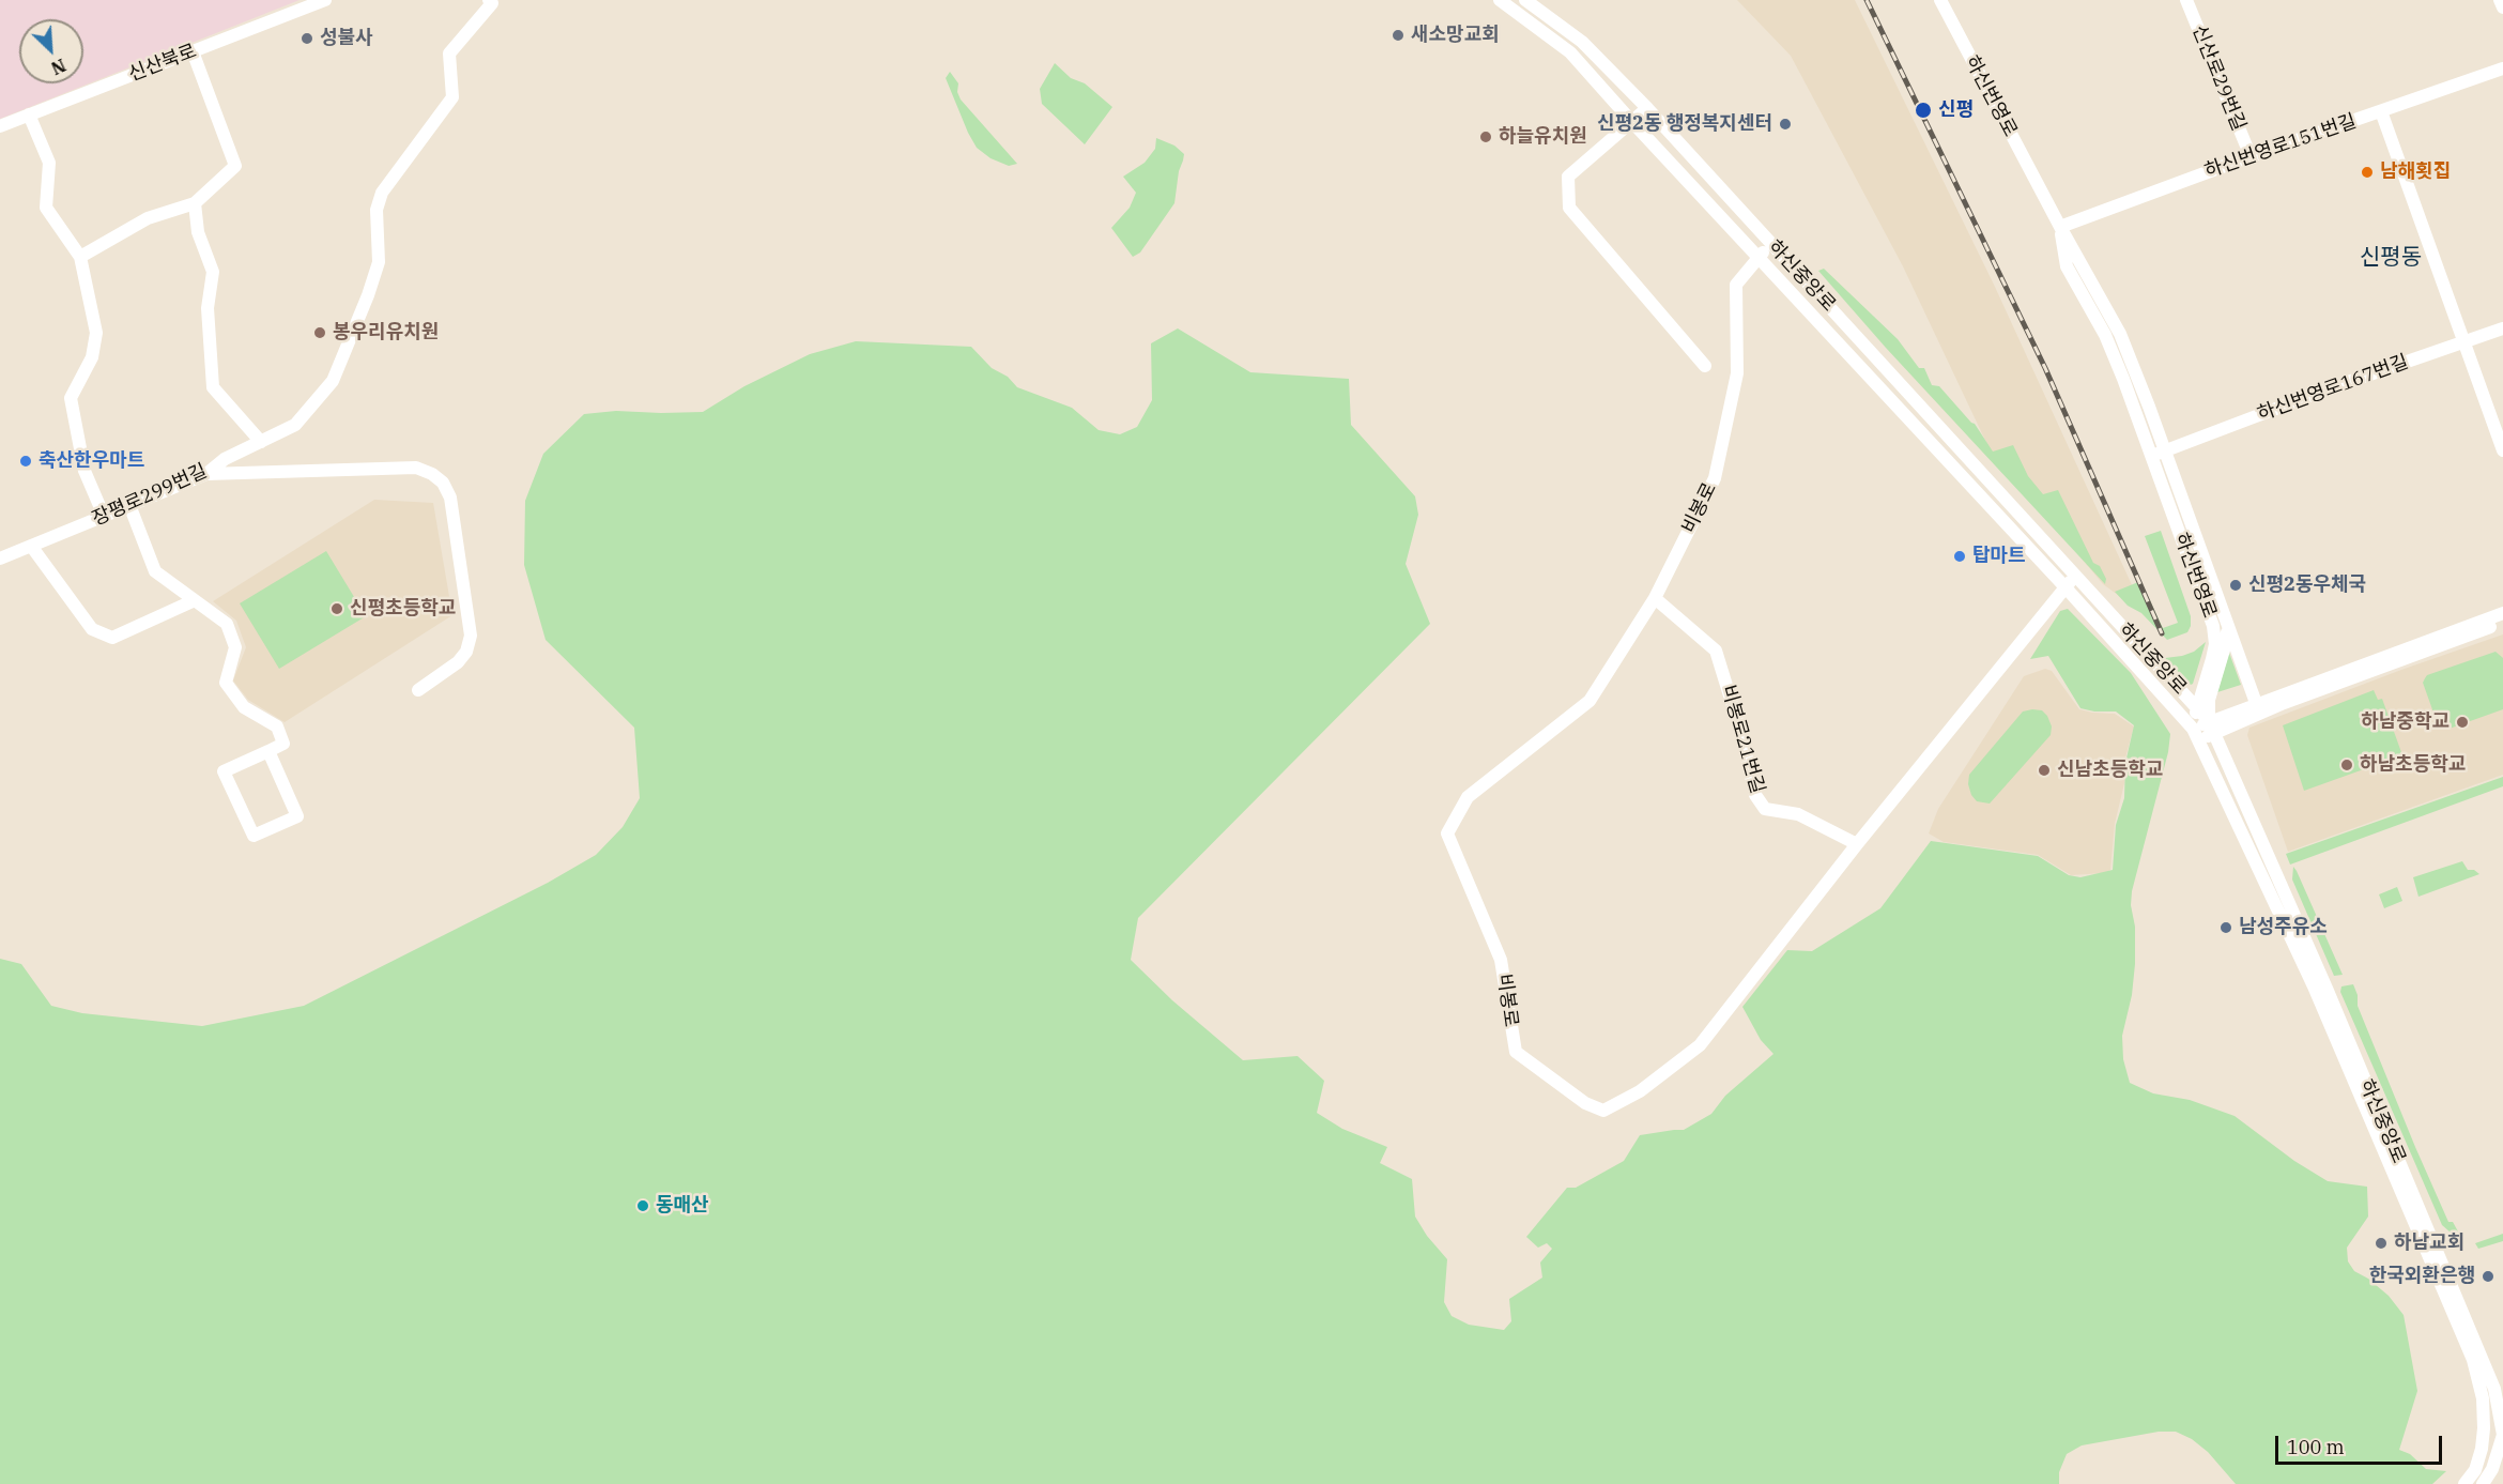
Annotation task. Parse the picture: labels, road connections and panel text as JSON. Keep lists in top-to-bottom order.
{
  "streets": {
    "street": [
      "신산북로",
      "신산로29번길",
      "하신번영로",
      "하신번영로151번길",
      "하신중앙로",
      "하신번영로167번길",
      "장평로299번길",
      "비봉로",
      "비봉로21번길"
    ]
  },
  "crossings": [
    ["신산로29번길", "하신번영로151번길"],
    ["하신번영로", "하신번영로151번길"],
    ["하신번영로", "하신중앙로"],
    ["하신번영로", "하신번영로167번길"],
    ["하신중앙로", "비봉로"],
    ["비봉로", "비봉로21번길"]
  ],
  "districts": ["신평동"],
  "places": [
    "새소망교회",
    "성불사",
    "신평",
    "신평2동 행정복지센터",
    "하늘유치원",
    "남해횟집",
    "봉우리유치원",
    "축산한우마트",
    "탑마트",
    "신평2동우체국",
    "신평초등학교",
    "하남중학교",
    "하남초등학교",
    "신남초등학교",
    "남성주유소",
    "동매산",
    "하남교회",
    "한국외환은행"
  ],
  "scale_bar": "100 m",
  "north": "bottom right"
}
